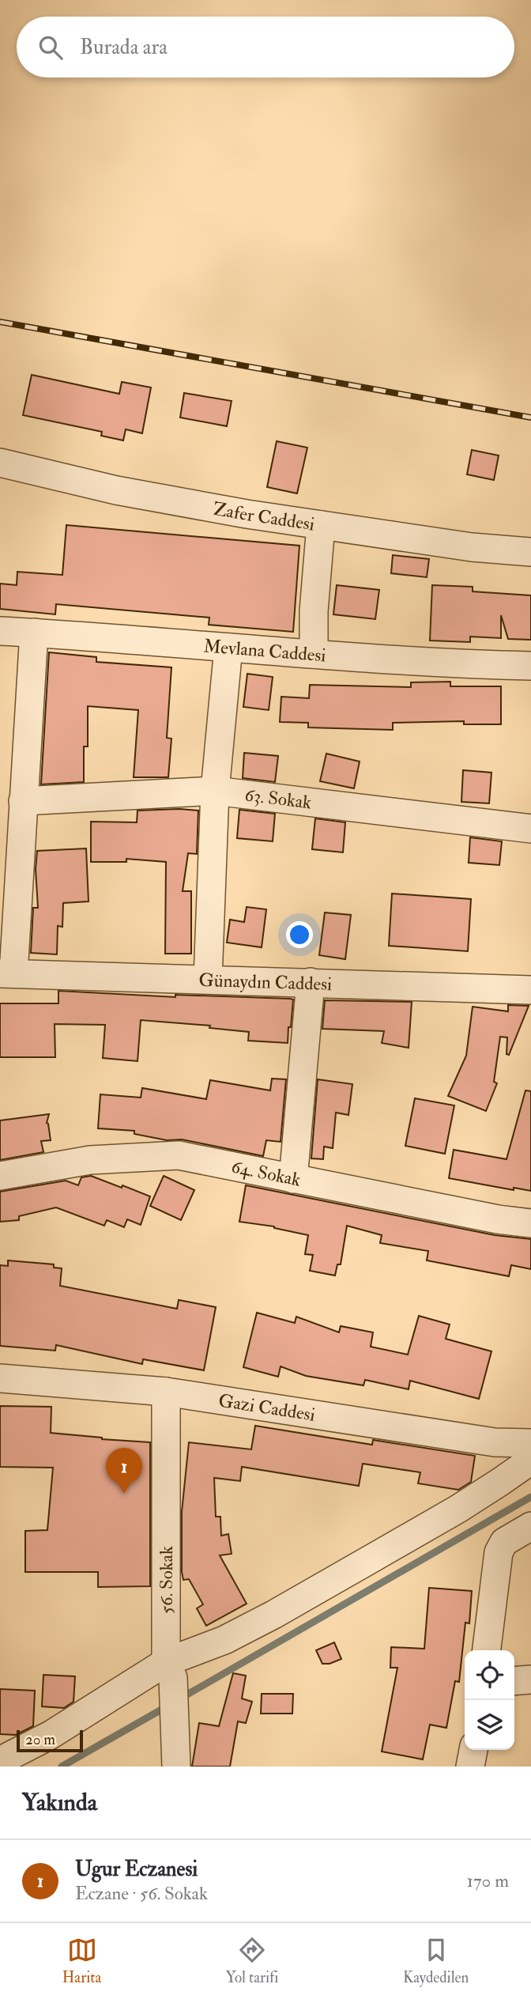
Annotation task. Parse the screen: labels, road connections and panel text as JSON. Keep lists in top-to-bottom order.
{
  "streets": {
    "street": [
      "Zafer Caddesi",
      "Mevlana Caddesi",
      "63. Sokak",
      "Günaydın Caddesi",
      "64. Sokak",
      "Gazi Caddesi",
      "56. Sokak"
    ]
  },
  "crossings": [
    ["Gazi Caddesi", "56. Sokak"]
  ],
  "scale_bar": "20 m",
  "page": {
    "search": "Burada ara",
    "pins": "1",
    "scale": "20 m",
    "heading": "Yakında",
    "list": [
      {
        "mark": "1",
        "name": "Ugur Eczanesi",
        "note": "Eczane · 56. Sokak",
        "value": "170 m"
      }
    ],
    "nav": ["Harita", "Yol tarifi", "Kaydedilen"]
  }
}
